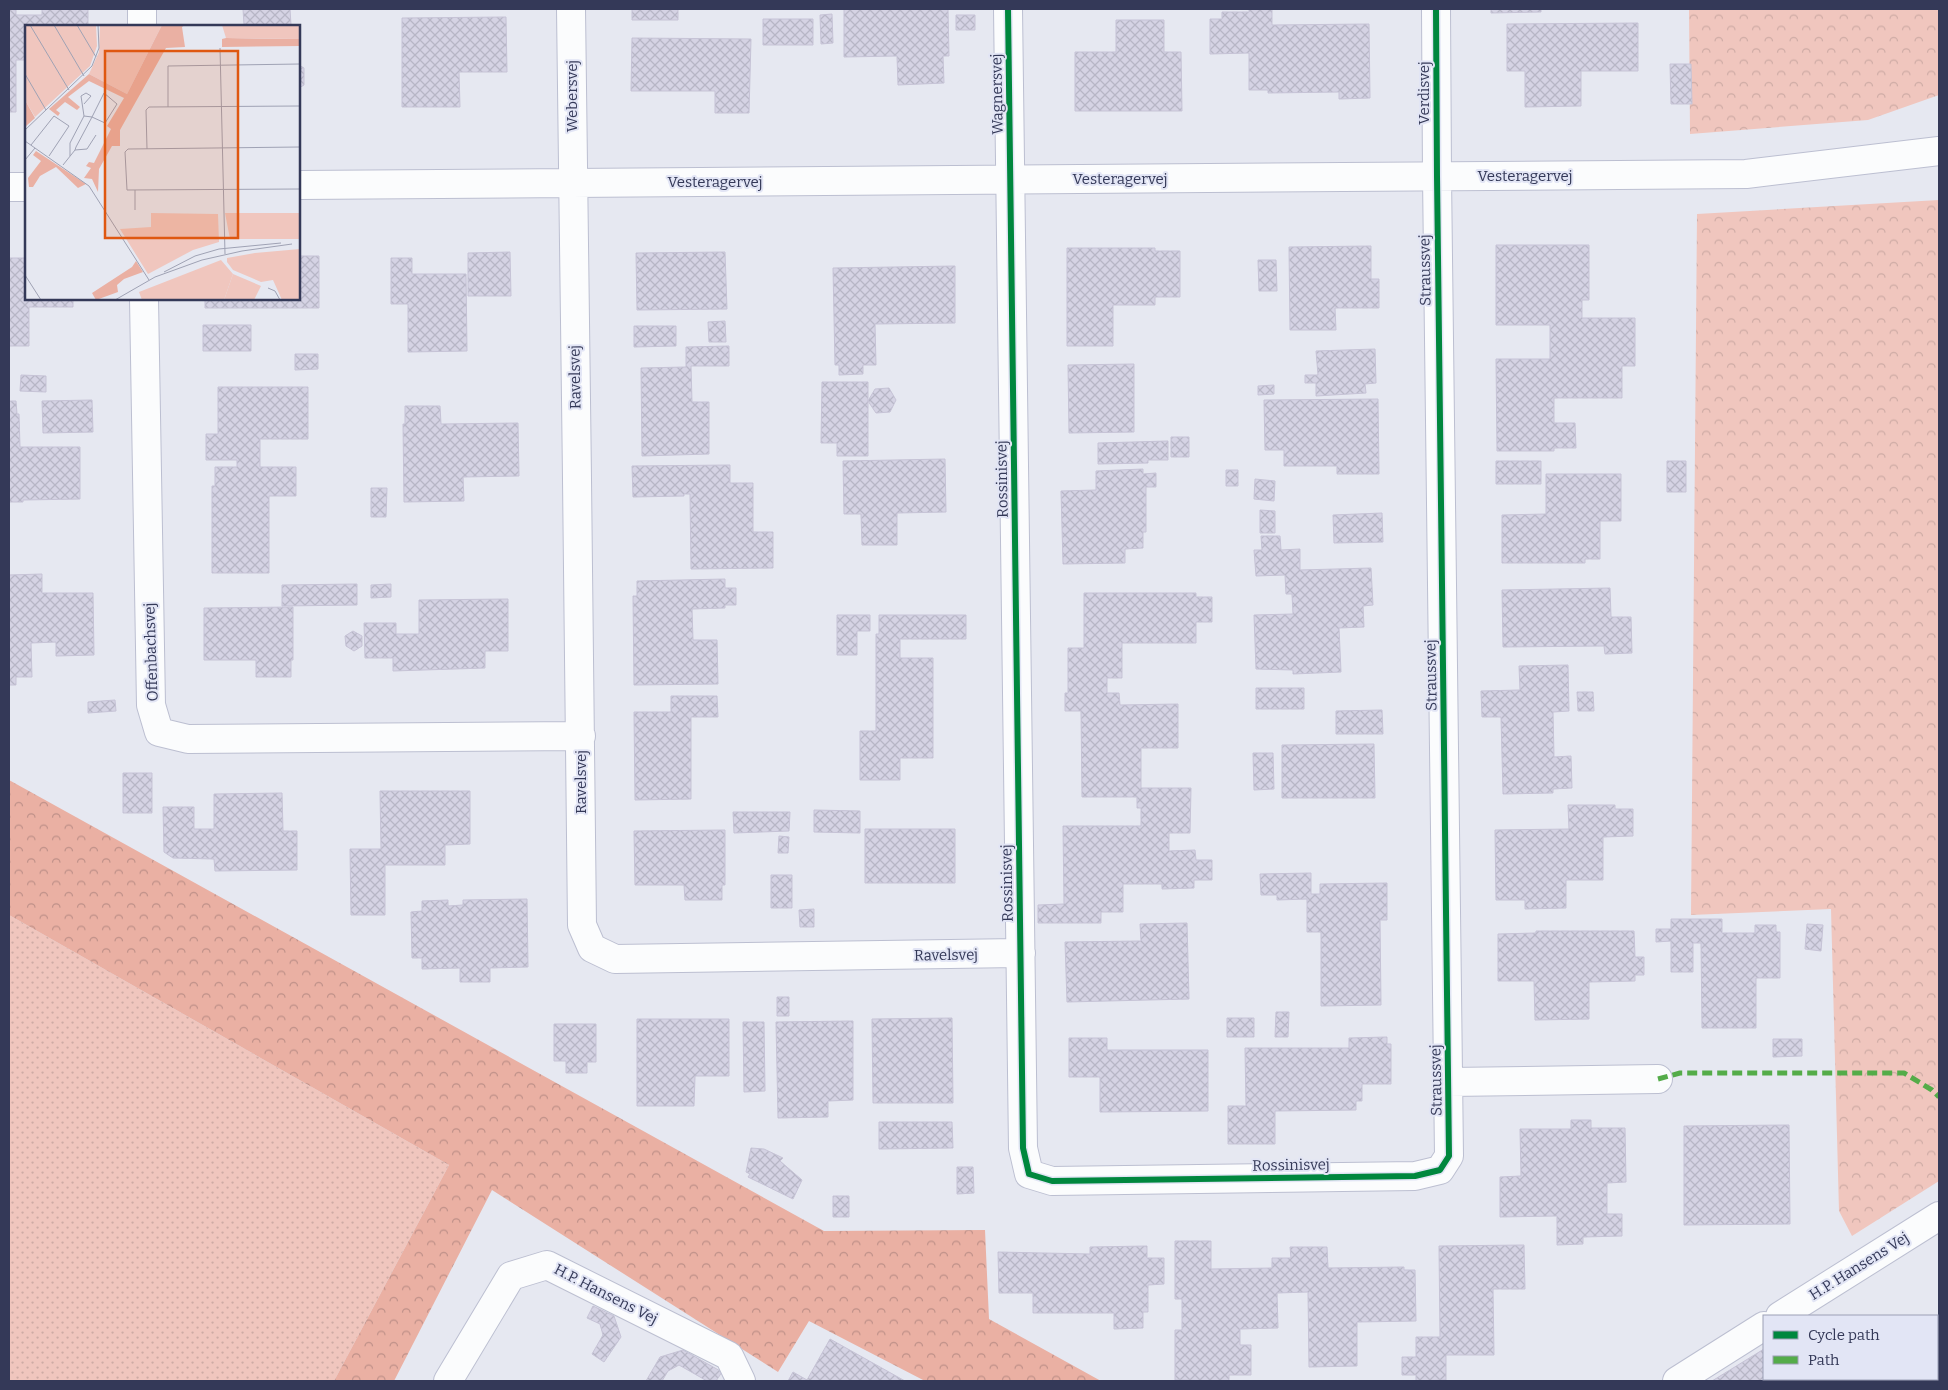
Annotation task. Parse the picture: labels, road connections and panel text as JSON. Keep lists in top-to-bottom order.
{
  "streets": {
    "street": [
      "Verdisvej",
      "Wagnersvej",
      "Webersvej",
      "Vesteragervej",
      "Straussvej",
      "Ravelsvej",
      "Rossinisvej",
      "Offenbachsvej",
      "H.P. Hansens Vej"
    ]
  },
  "crossings": [
    ["Verdisvej", "Vesteragervej"],
    ["Verdisvej", "Straussvej"],
    ["Wagnersvej", "Vesteragervej"],
    ["Wagnersvej", "Rossinisvej"],
    ["Webersvej", "Vesteragervej"],
    ["Webersvej", "Ravelsvej"],
    ["Vesteragervej", "Straussvej"],
    ["Vesteragervej", "Ravelsvej"],
    ["Vesteragervej", "Rossinisvej"],
    ["Straussvej", "Rossinisvej"],
    ["Ravelsvej", "Rossinisvej"],
    ["Ravelsvej", "Offenbachsvej"]
  ],
  "legend": ["Cycle path", "Path"]
}
